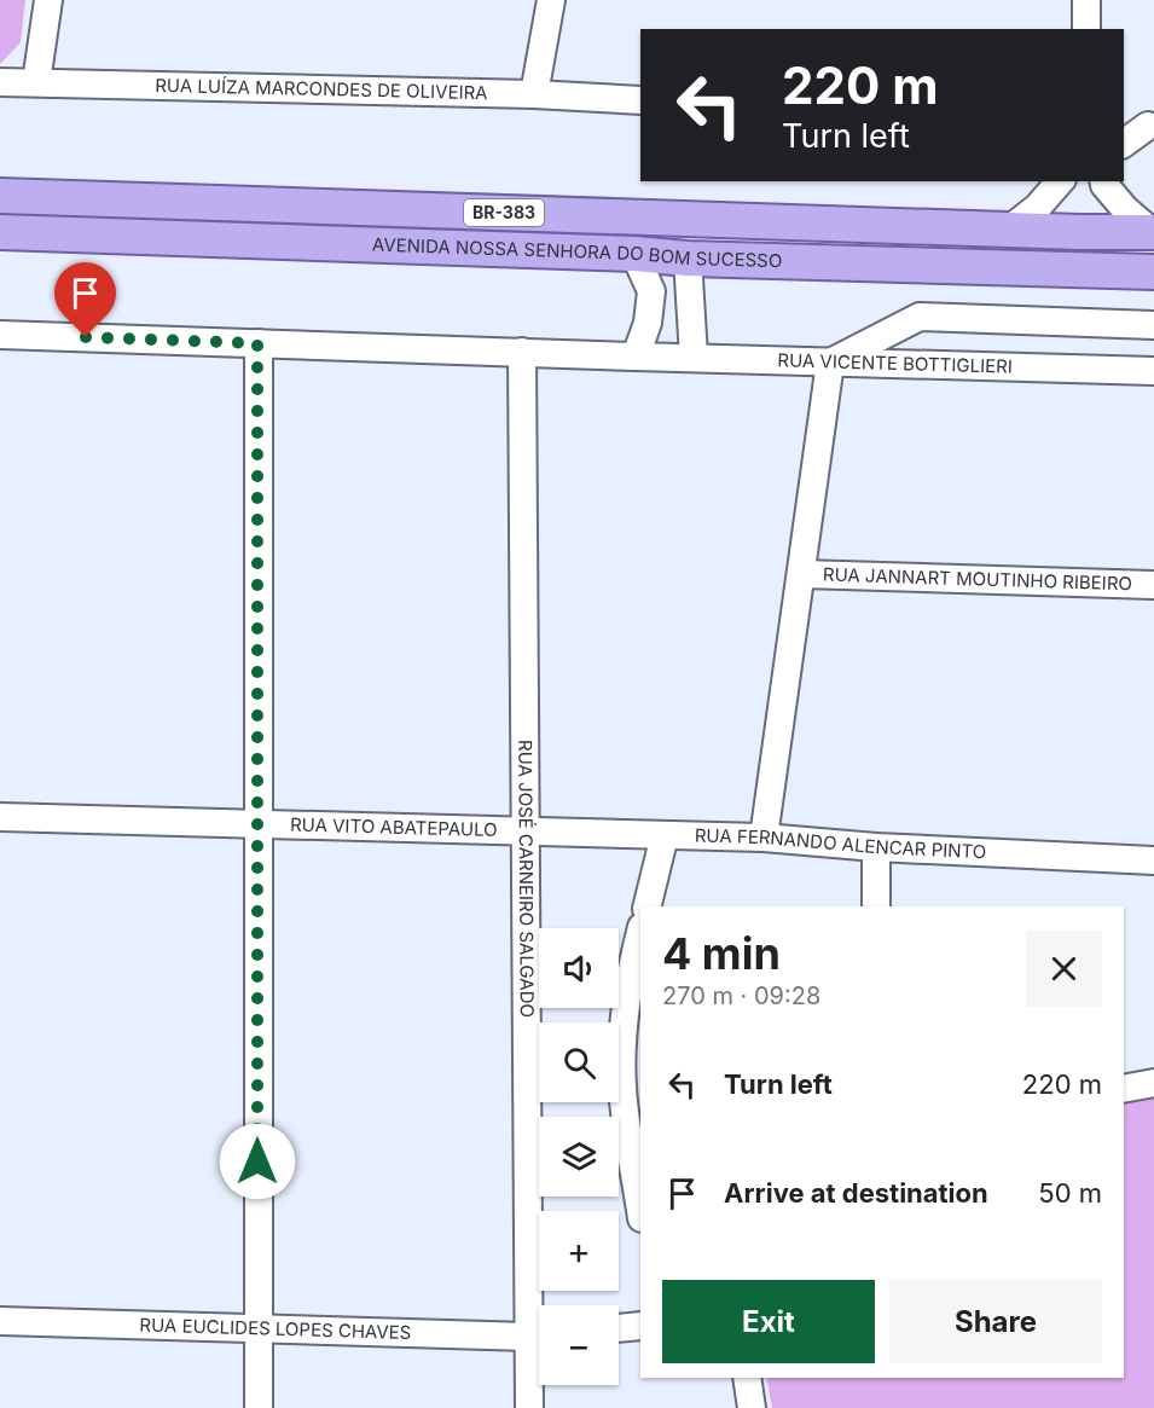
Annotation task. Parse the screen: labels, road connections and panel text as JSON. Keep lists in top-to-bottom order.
{
  "streets": {
    "main road": ["BR-383", "AVENIDA NOSSA SENHORA DO BOM SUCESSO"],
    "street": [
      "RUA LUÍZA MARCONDES DE OLIVEIRA",
      "RUA VICENTE BOTTIGLIERI",
      "RUA JANNART MOUTINHO RIBEIRO",
      "RUA VITO ABATEPAULO",
      "RUA FERNANDO ALENCAR PINTO",
      "RUA JOSÉ CARNEIRO SALGADO",
      "RUA EUCLIDES LOPES CHAVES"
    ]
  },
  "crossings": [
    ["RUA VICENTE BOTTIGLIERI", "RUA JOSÉ CARNEIRO SALGADO"],
    ["RUA VITO ABATEPAULO", "RUA FERNANDO ALENCAR PINTO"],
    ["RUA VITO ABATEPAULO", "RUA JOSÉ CARNEIRO SALGADO"],
    ["RUA FERNANDO ALENCAR PINTO", "RUA JOSÉ CARNEIRO SALGADO"]
  ],
  "page": {
    "turn": ["220 m", "Turn left"],
    "heading": ["4 min", "270 m · 09:28"],
    "map_buttons": ["+", "−"],
    "list": [
      {
        "name": "Turn left",
        "value": "220 m"
      },
      {
        "name": "Arrive at destination",
        "value": "50 m"
      }
    ],
    "buttons": ["Exit", "Share"]
  }
}
